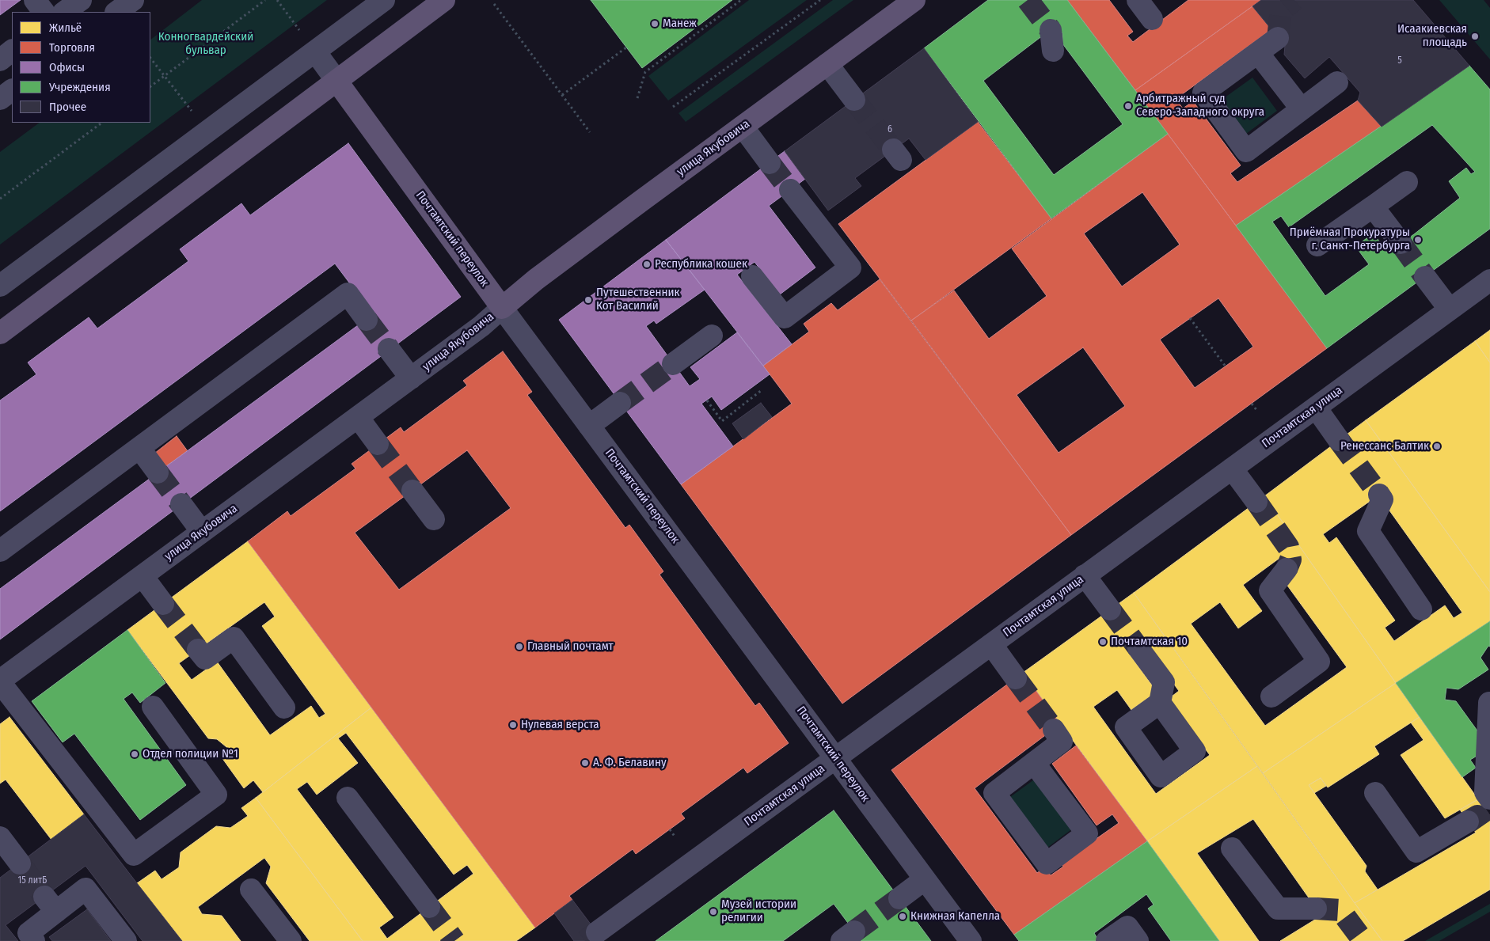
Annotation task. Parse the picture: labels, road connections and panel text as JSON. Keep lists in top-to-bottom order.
{
  "streets": {
    "main road": ["улица Якубовича", "Почтамтский переулок"],
    "street": ["Почтамтская улица"]
  },
  "crossings": [
    ["улица Якубовича", "Почтамтский переулок"],
    ["Почтамтский переулок", "Почтамтская улица"]
  ],
  "parks": ["Конногвардейский бульвар"],
  "places": [
    "Манеж",
    "Исаакиевская площадь",
    "Арбитражный суд Северо-Западного округа",
    "Приёмная Прокуратуры г. Санкт-Петербурга",
    "Республика кошек",
    "Путешественник Кот Василий",
    "Ренессанс Балтик",
    "Почтамтская 10",
    "Главный почтамт",
    "Нулевая верста",
    "Отдел полиции №1",
    "А. Ф. Белавину",
    "Музей истории религии",
    "Книжная Капелла"
  ],
  "house_numbers": ["5", "6", "15 литБ"],
  "legend": [
    "Жильё",
    "Торговля",
    "Офисы",
    "Учреждения",
    "Прочее"
  ]
}
